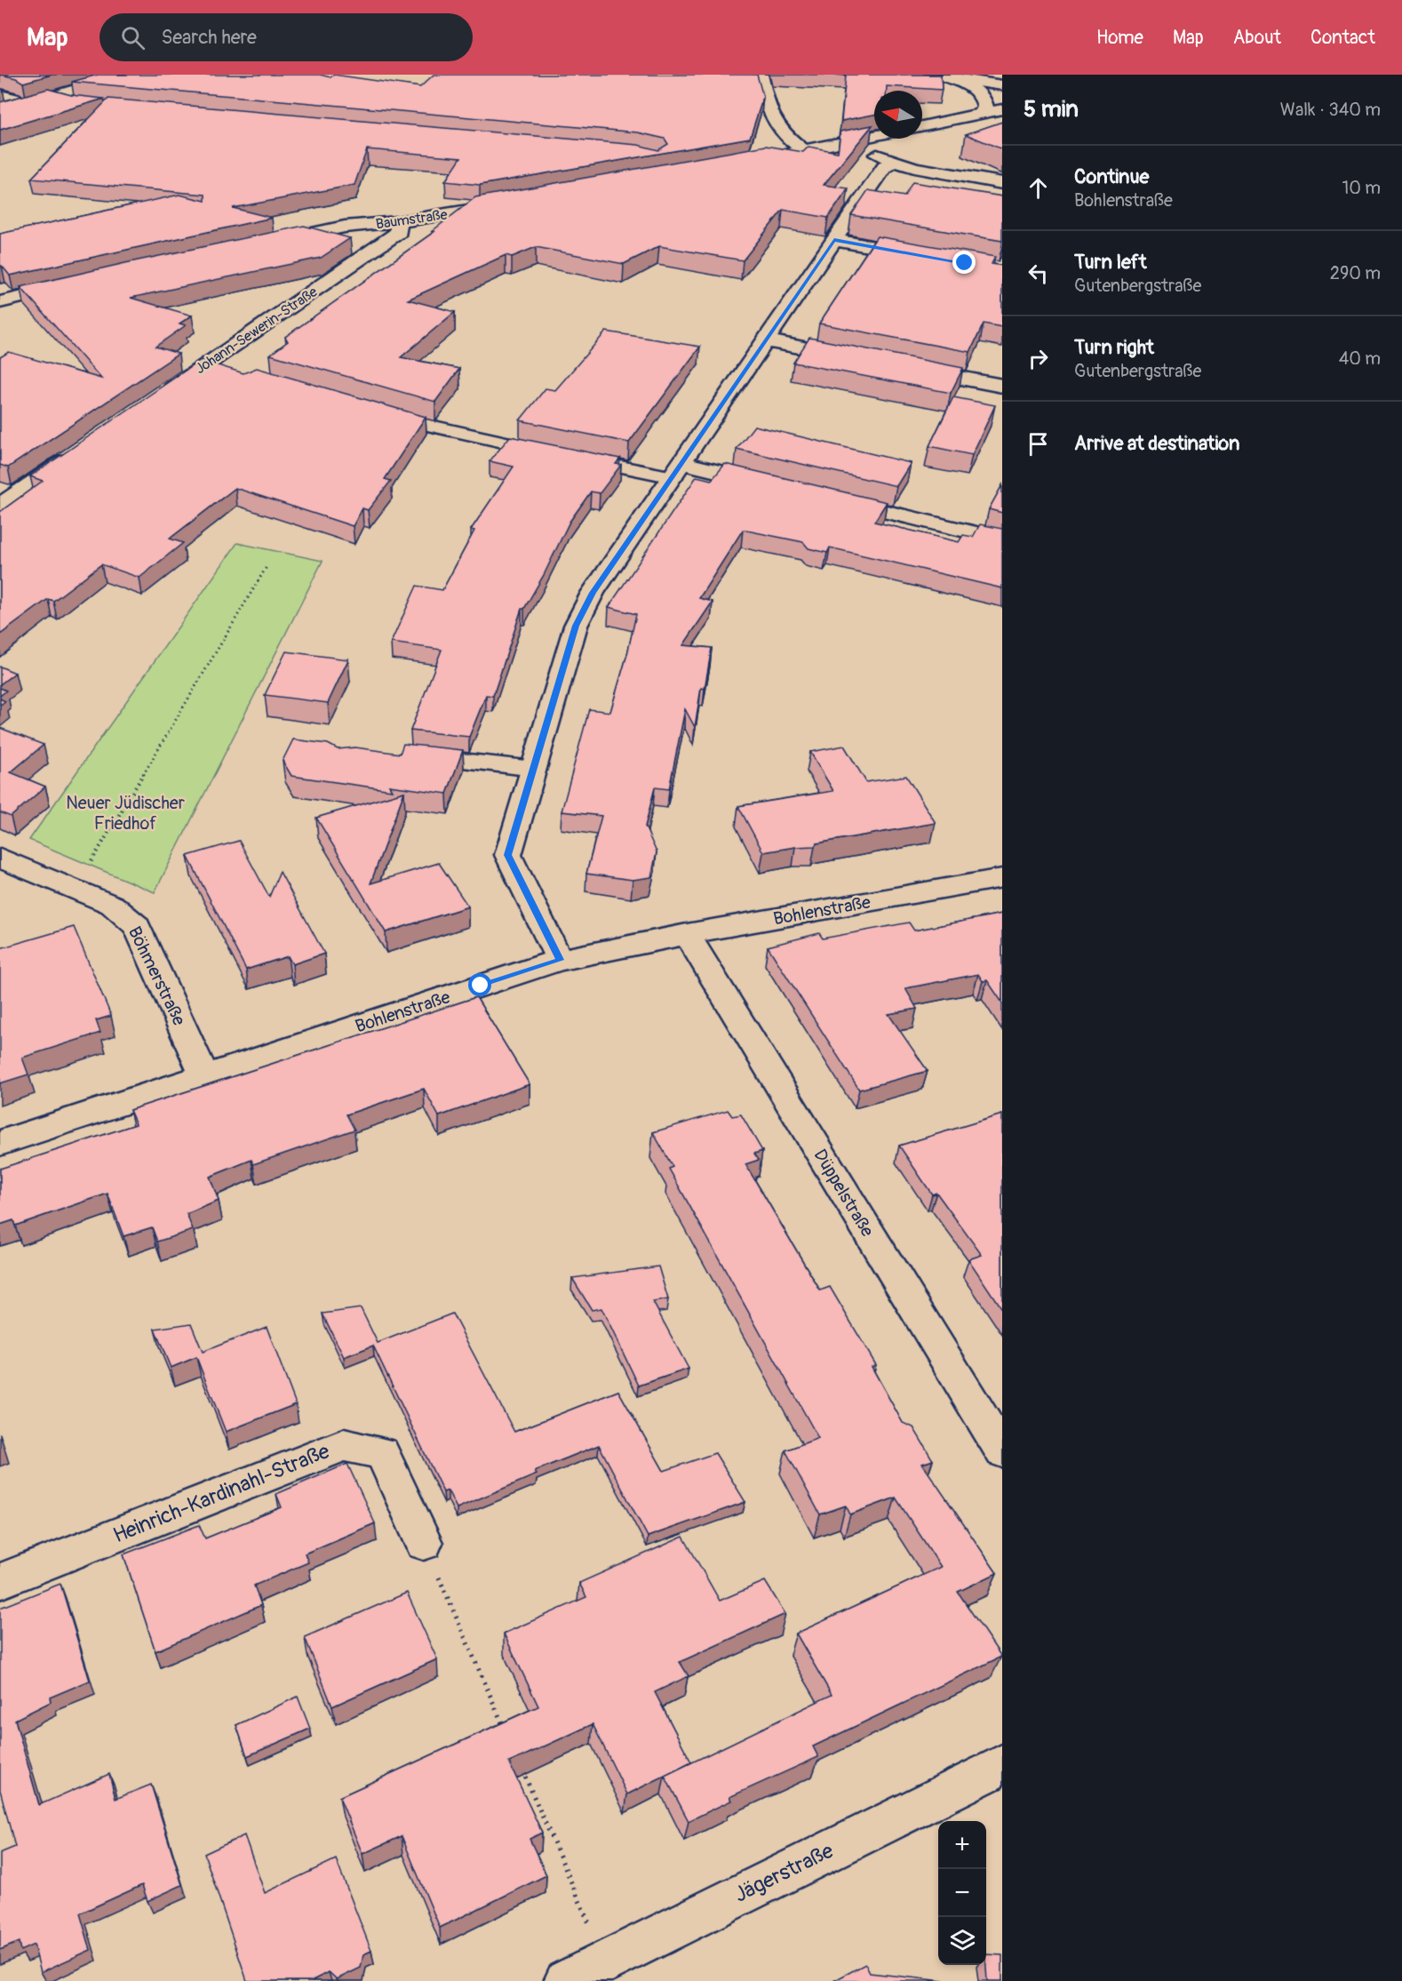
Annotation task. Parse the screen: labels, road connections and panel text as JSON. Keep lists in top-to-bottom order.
{
  "streets": {
    "street": [
      "Baumstraße",
      "Johann-Sewerin-Straße",
      "Bohlenstraße",
      "Böhmerstraße",
      "Düppelstraße",
      "Heinrich-Kardinahl-Straße",
      "Jägerstraße"
    ]
  },
  "crossings": [
    ["Baumstraße", "Johann-Sewerin-Straße"],
    ["Bohlenstraße", "Böhmerstraße"],
    ["Bohlenstraße", "Düppelstraße"]
  ],
  "parks": ["Neuer Jüdischer Friedhof"],
  "north": "left",
  "page": {
    "header": "Map",
    "search": "Search here",
    "nav": [
      "Home",
      "Map",
      "About",
      "Contact"
    ],
    "heading": ["5 min", "Walk · 340 m"],
    "list": [
      ["Continue", "Bohlenstraße", "10 m"],
      ["Turn left", "Gutenbergstraße", "290 m"],
      ["Turn right", "Gutenbergstraße", "40 m"],
      "Arrive at destination"
    ],
    "map_buttons": ["+", "−"]
  }
}
